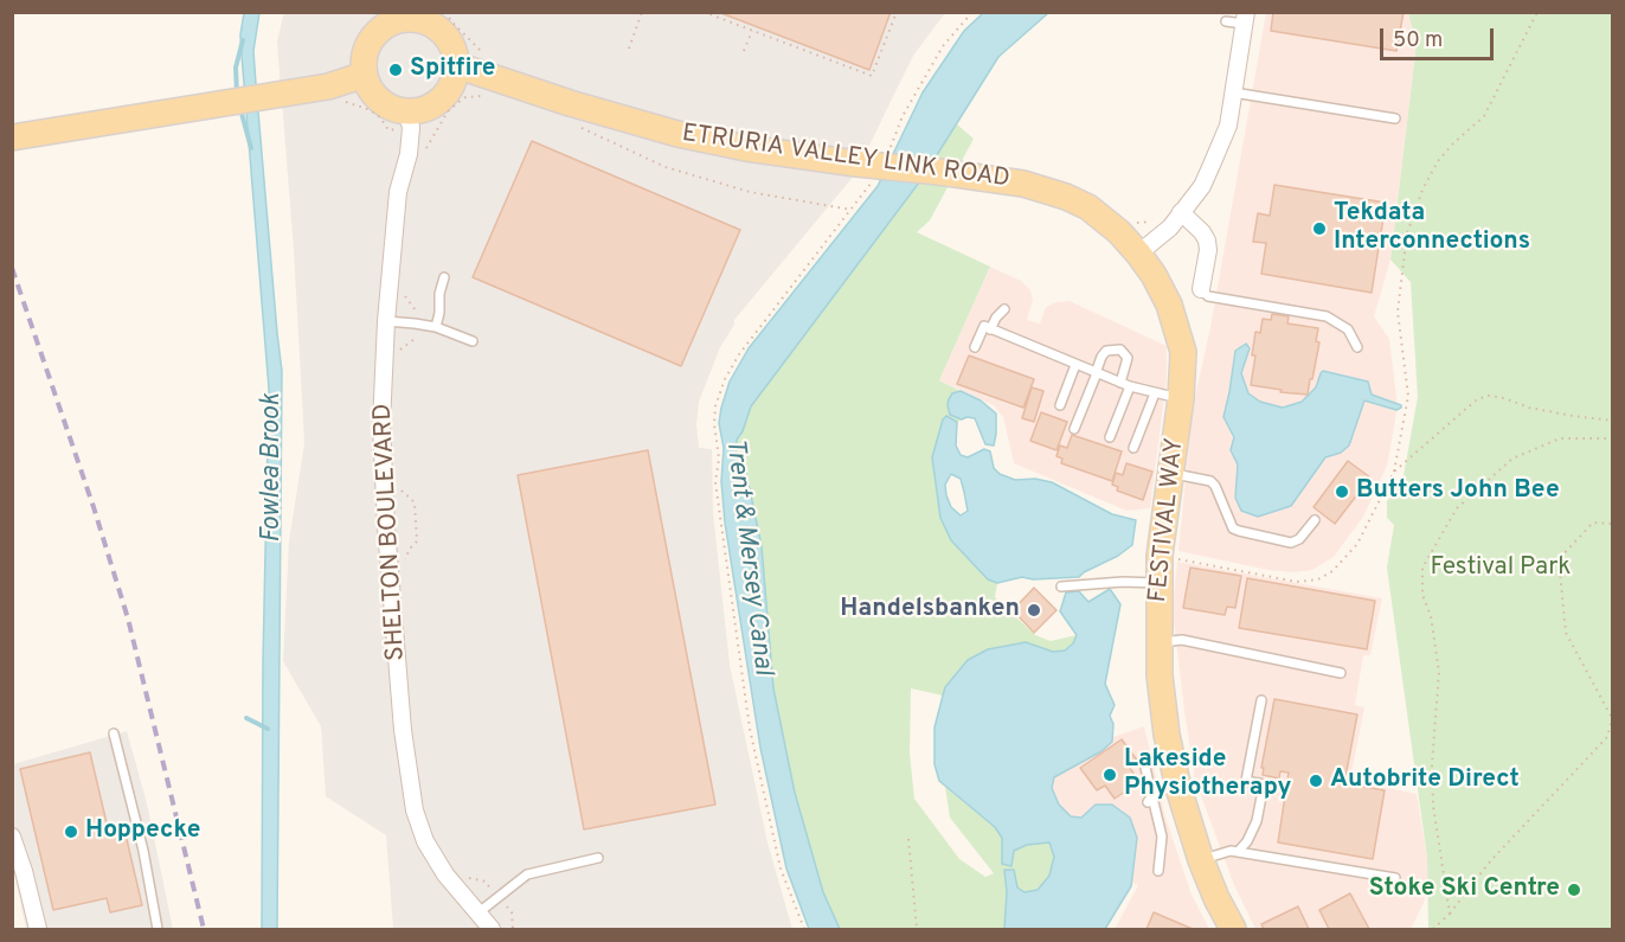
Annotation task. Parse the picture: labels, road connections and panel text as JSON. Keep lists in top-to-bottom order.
{
  "streets": {
    "main road": ["ETRURIA VALLEY LINK ROAD", "FESTIVAL WAY"],
    "street": ["SHELTON BOULEVARD"]
  },
  "crossings": [
    ["ETRURIA VALLEY LINK ROAD", "FESTIVAL WAY"],
    ["ETRURIA VALLEY LINK ROAD", "SHELTON BOULEVARD"]
  ],
  "water": ["Fowlea Brook", "Trent & Mersey Canal"],
  "parks": ["Festival Park"],
  "places": [
    "Spitfire",
    "Tekdata Interconnections",
    "Butters John Bee",
    "Handelsbanken",
    "Lakeside Physiotherapy",
    "Autobrite Direct",
    "Hoppecke",
    "Stoke Ski Centre"
  ],
  "scale_bar": "50 m"
}
